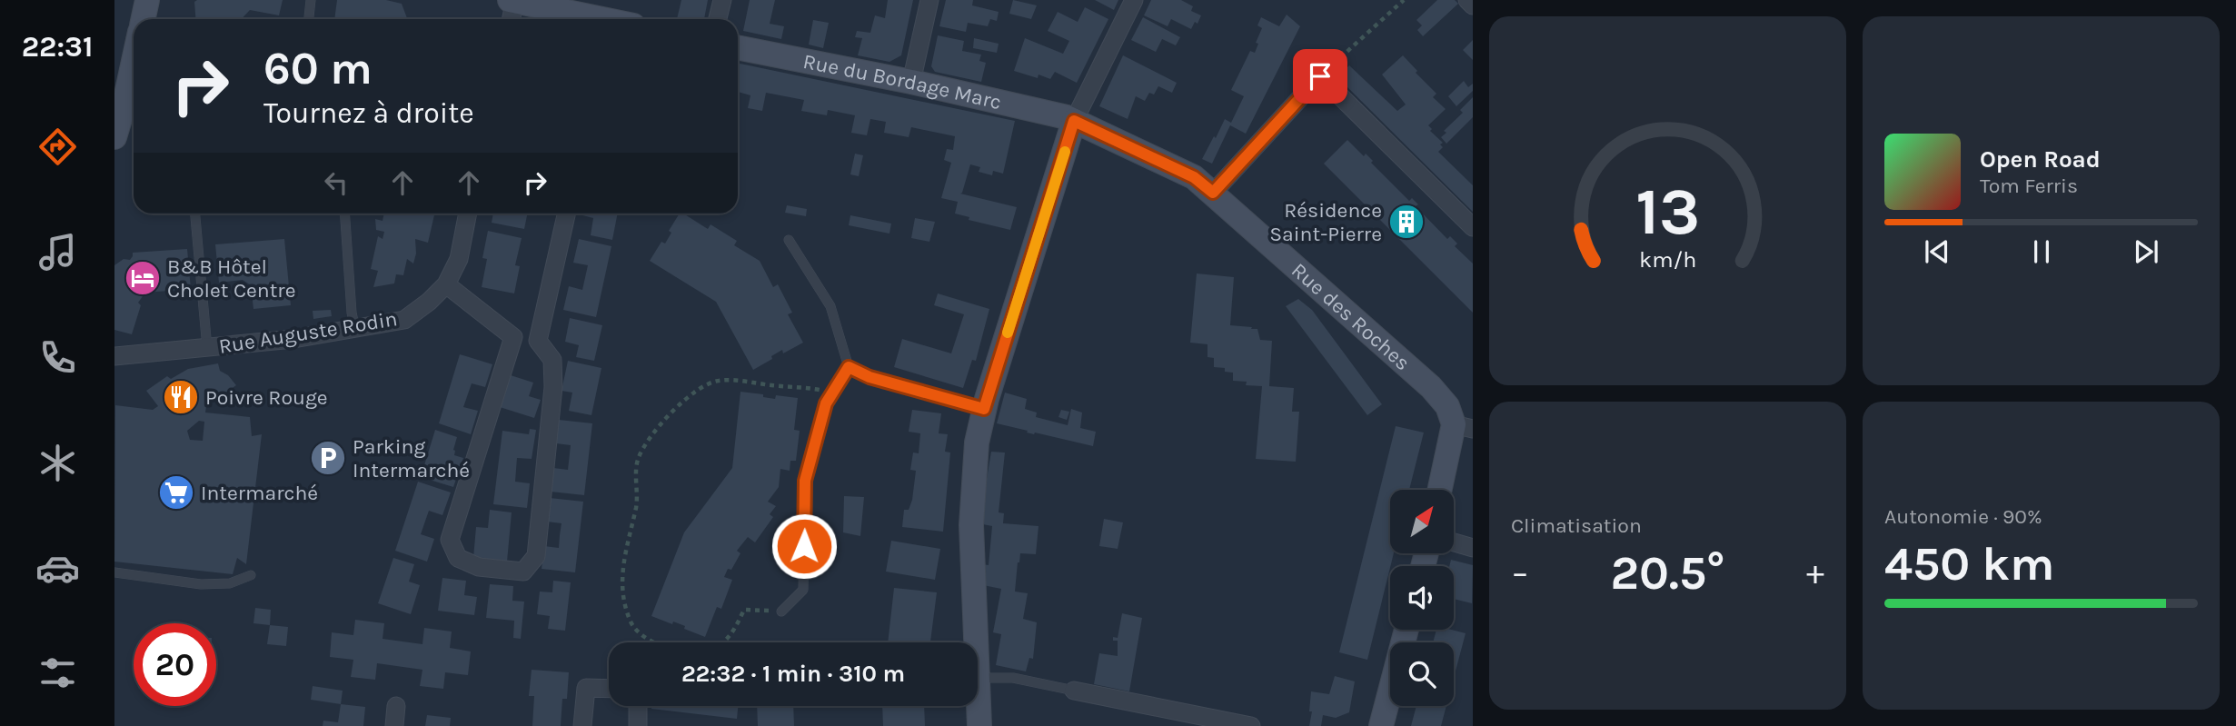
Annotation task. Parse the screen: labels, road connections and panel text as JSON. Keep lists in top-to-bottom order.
{
  "streets": {
    "street": ["Rue du Bordage Marc", "Rue des Roches", "Rue Auguste Rodin"]
  },
  "crossings": [
    ["Rue du Bordage Marc", "Rue des Roches"]
  ],
  "places": {
    "building": ["Résidence Saint-Pierre"],
    "hotel": ["B&B Hôtel Cholet Centre"],
    "restaurant": ["Poivre Rouge"],
    "parking": ["Parking Intermarché"],
    "supermarket": ["Intermarché"]
  },
  "north": "top right",
  "page": {
    "tabs": "22:31",
    "turn": ["60 m", "Tournez à droite"],
    "song": ["Open Road", "Tom Ferris"],
    "tile": [
      "Climatisation",
      ["Autonomie · 90%", "450 km"]
    ],
    "heat": ["−", "20.5°", "+"],
    "limit": "20",
    "trip": "22:32 · 1 min · 310 m",
    "gauge": ["13", "km/h"]
  }
}
